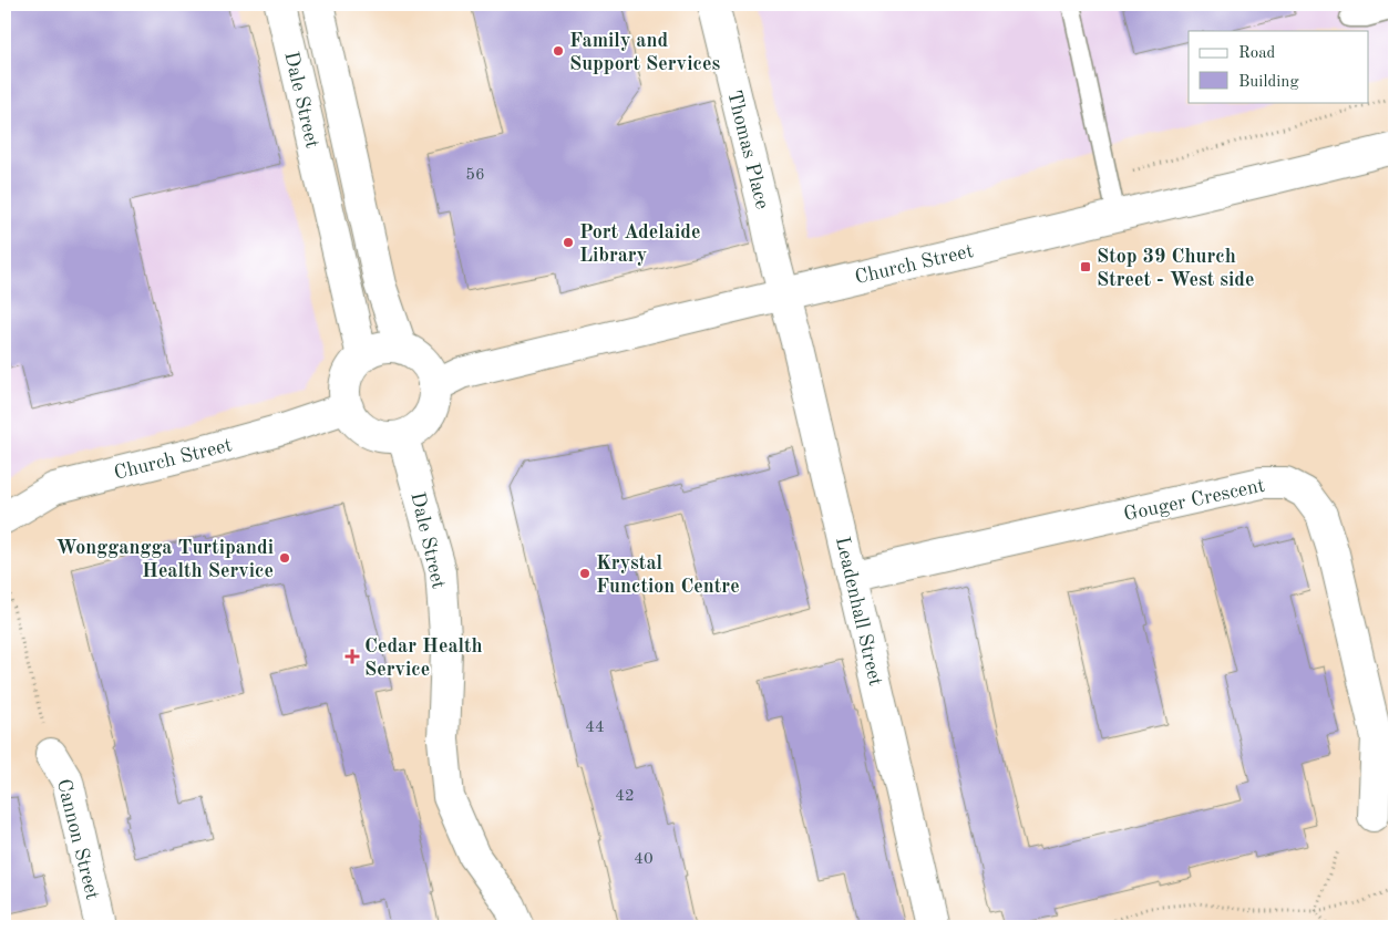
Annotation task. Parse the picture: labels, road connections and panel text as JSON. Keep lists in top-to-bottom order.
{
  "streets": {
    "street": [
      "Dale Street",
      "Thomas Place",
      "Church Street",
      "Gouger Crescent",
      "Leadenhall Street",
      "Cannon Street"
    ]
  },
  "crossings": [
    ["Dale Street", "Church Street"],
    ["Thomas Place", "Church Street"],
    ["Thomas Place", "Leadenhall Street"],
    ["Church Street", "Leadenhall Street"],
    ["Gouger Crescent", "Leadenhall Street"]
  ],
  "places": {
    "other": [
      "Family and Support Services",
      "Port Adelaide Library",
      "Wonggangga Turtipandi Health Service",
      "Krystal Function Centre"
    ],
    "transit": ["Stop 39 Church Street - West side"],
    "health": ["Cedar Health Service"]
  },
  "house_numbers": [
    "56",
    "44",
    "42",
    "40"
  ],
  "legend": ["Road", "Building"]
}
